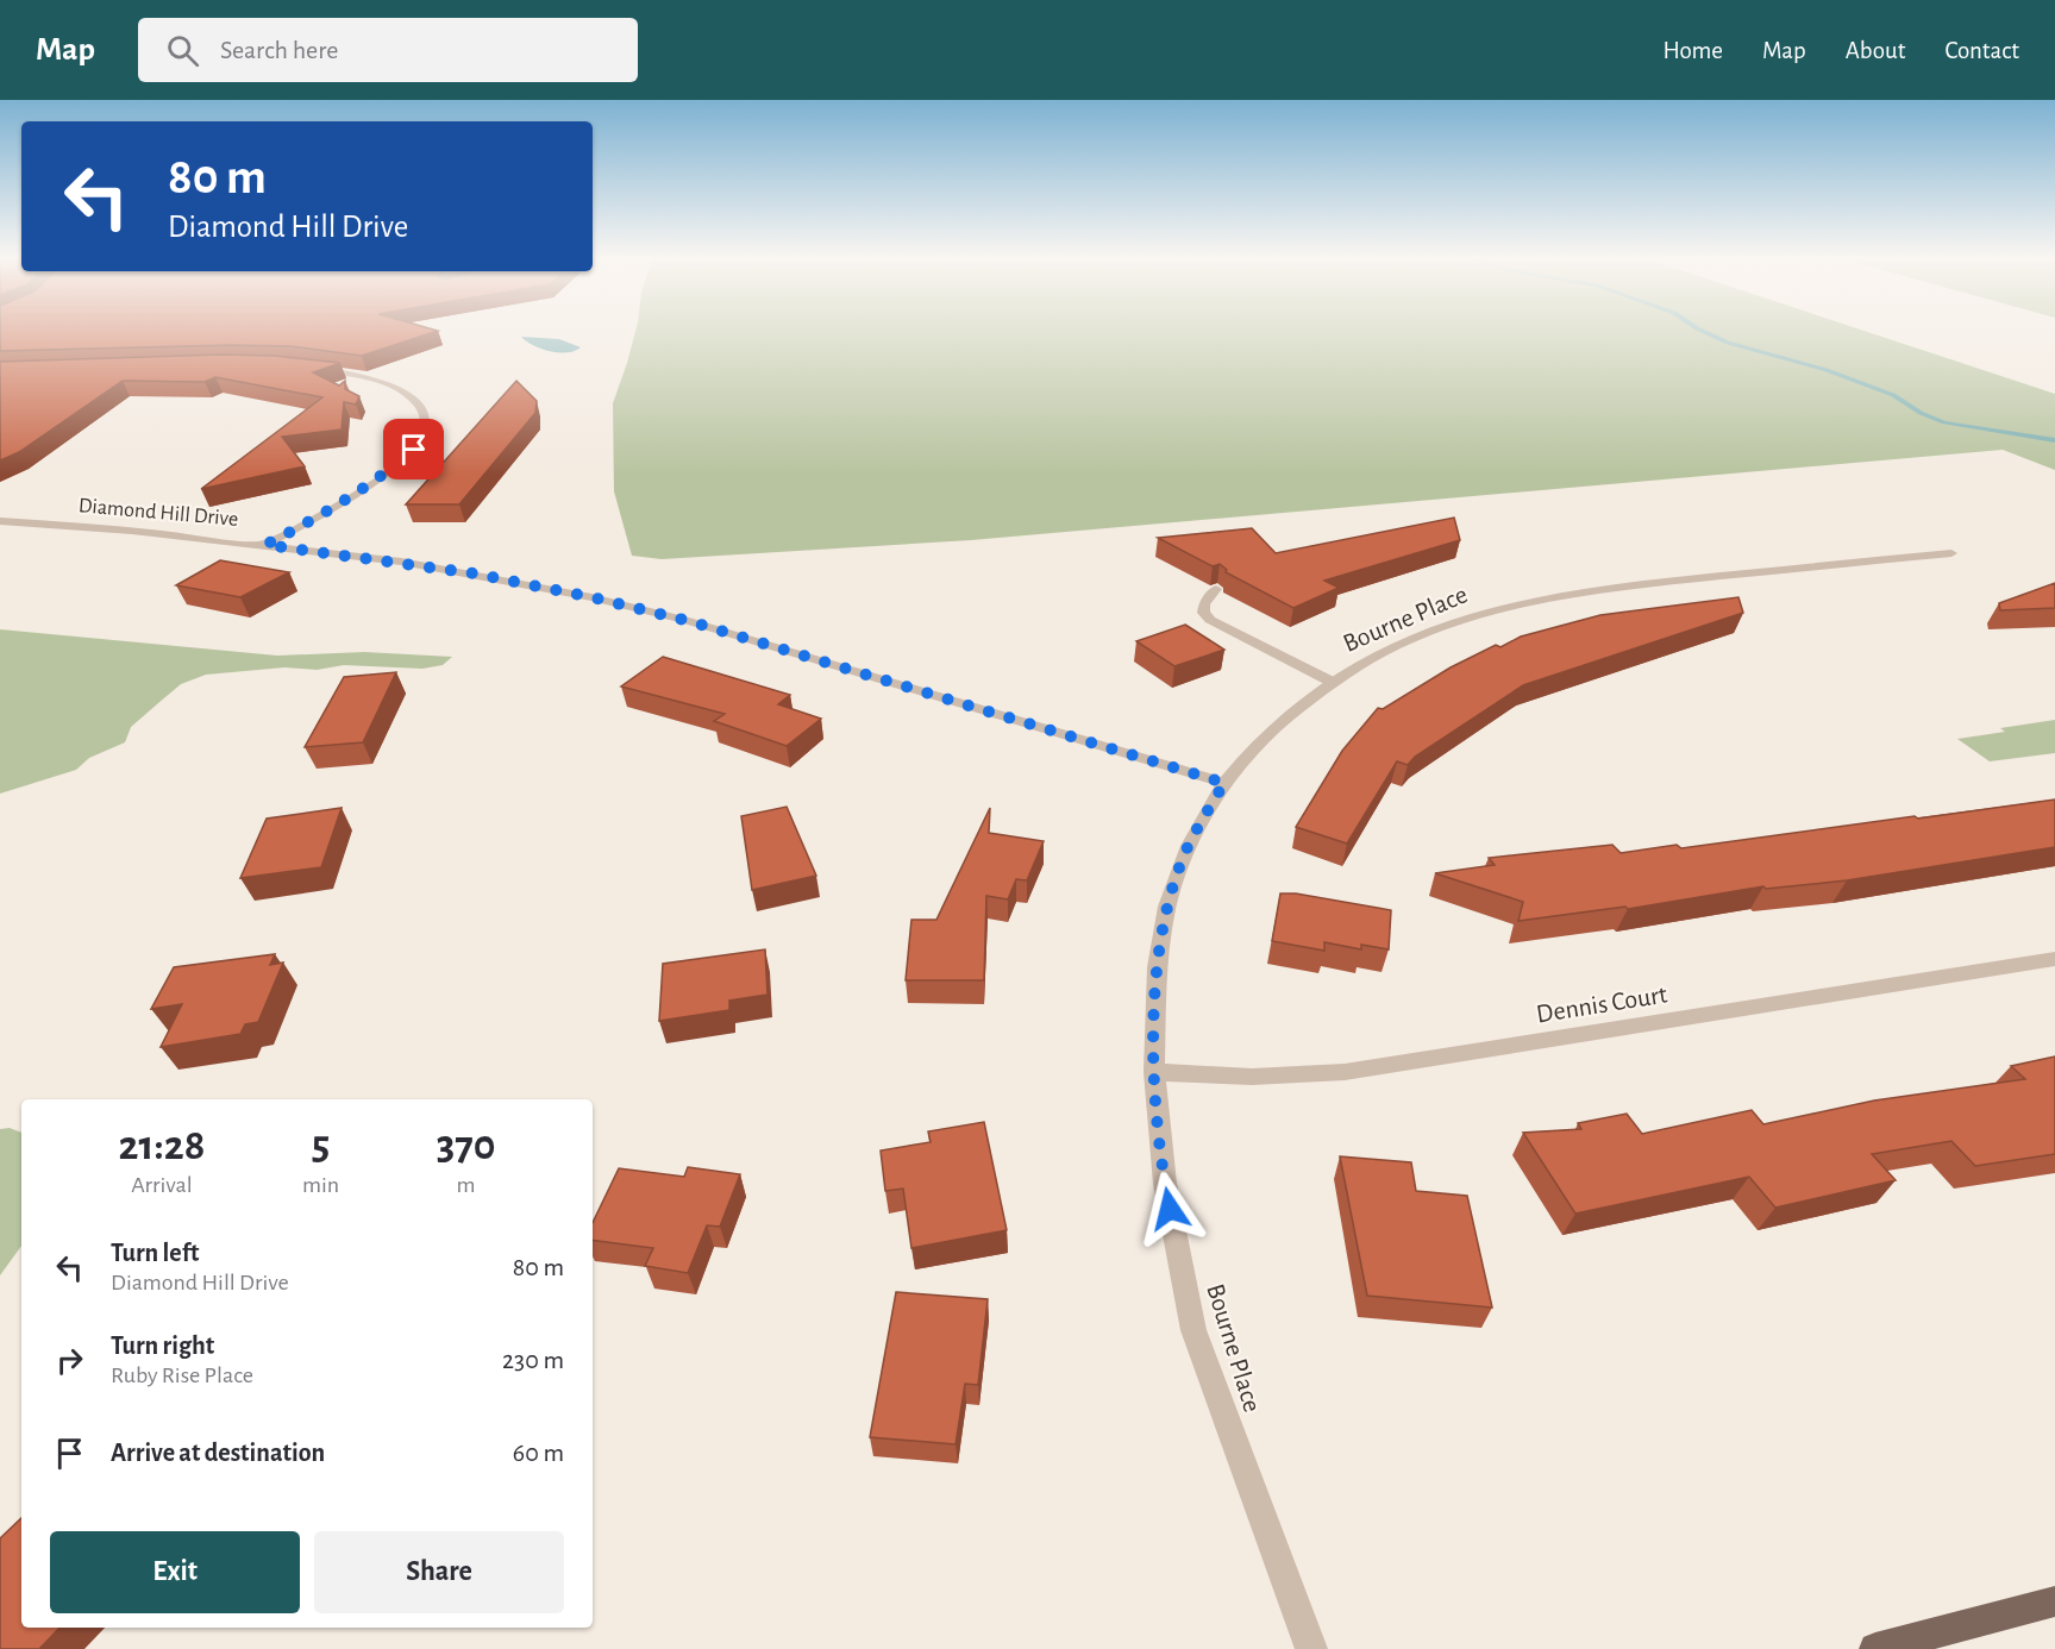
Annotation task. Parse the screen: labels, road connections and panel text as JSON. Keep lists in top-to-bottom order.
{
  "streets": {
    "street": ["Diamond Hill Drive", "Bourne Place", "Dennis Court"]
  },
  "crossings": [
    ["Diamond Hill Drive", "Bourne Place"],
    ["Bourne Place", "Dennis Court"]
  ],
  "page": {
    "header": "Map",
    "search": "Search here",
    "nav": [
      "Home",
      "Map",
      "About",
      "Contact"
    ],
    "turn": ["80 m", "Diamond Hill Drive"],
    "eta": [
      "21:28",
      "Arrival",
      "5",
      "min",
      "370",
      "m"
    ],
    "list": [
      {
        "name": "Turn left",
        "note": "Diamond Hill Drive",
        "value": "80 m"
      },
      {
        "name": "Turn right",
        "note": "Ruby Rise Place",
        "value": "230 m"
      },
      {
        "name": "Arrive at destination",
        "value": "60 m"
      }
    ],
    "buttons": ["Exit", "Share"]
  }
}
